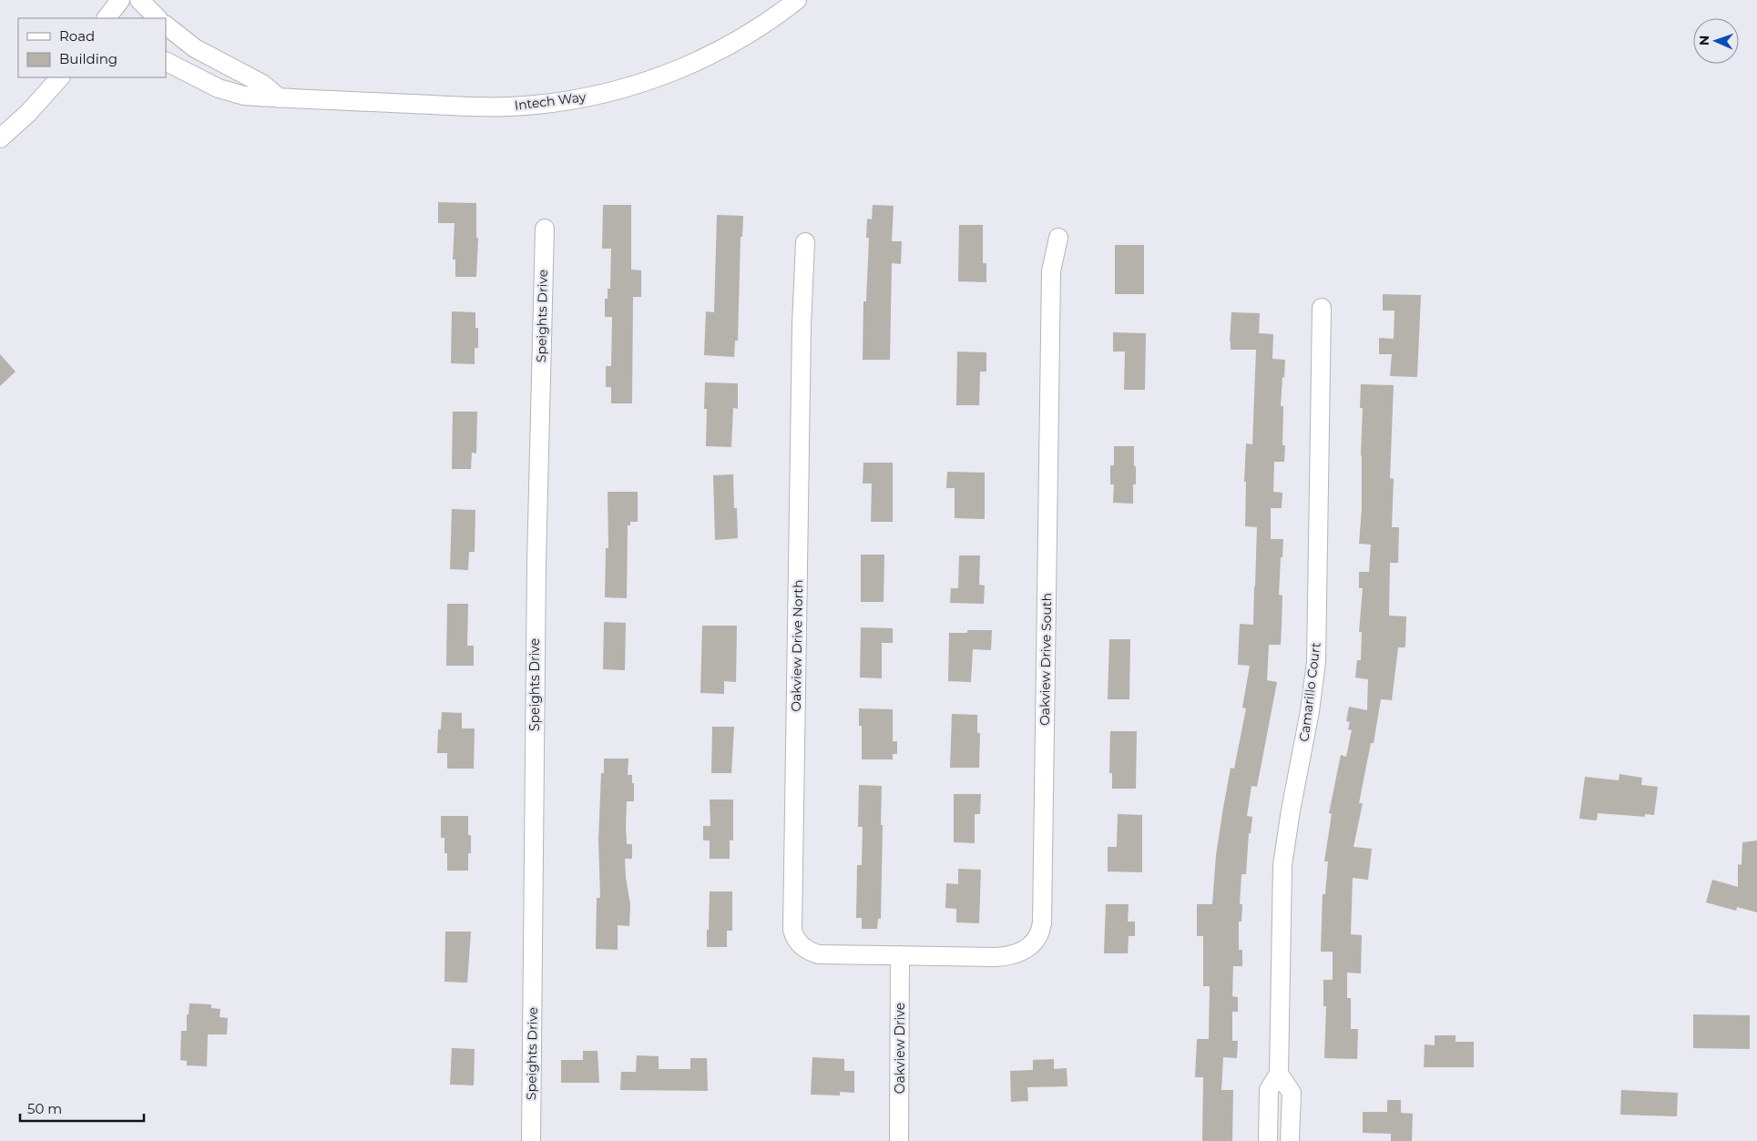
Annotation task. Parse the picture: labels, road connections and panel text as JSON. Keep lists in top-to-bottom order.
{
  "streets": {
    "street": [
      "Intech Way",
      "Speights Drive",
      "Oakview Drive North",
      "Oakview Drive South",
      "Camarillo Court",
      "Oakview Drive"
    ]
  },
  "crossings": [
    ["Oakview Drive North", "Oakview Drive South"],
    ["Oakview Drive North", "Oakview Drive"],
    ["Oakview Drive South", "Oakview Drive"]
  ],
  "legend": ["Road", "Building"],
  "scale_bar": "50 m",
  "north": "left"
}
